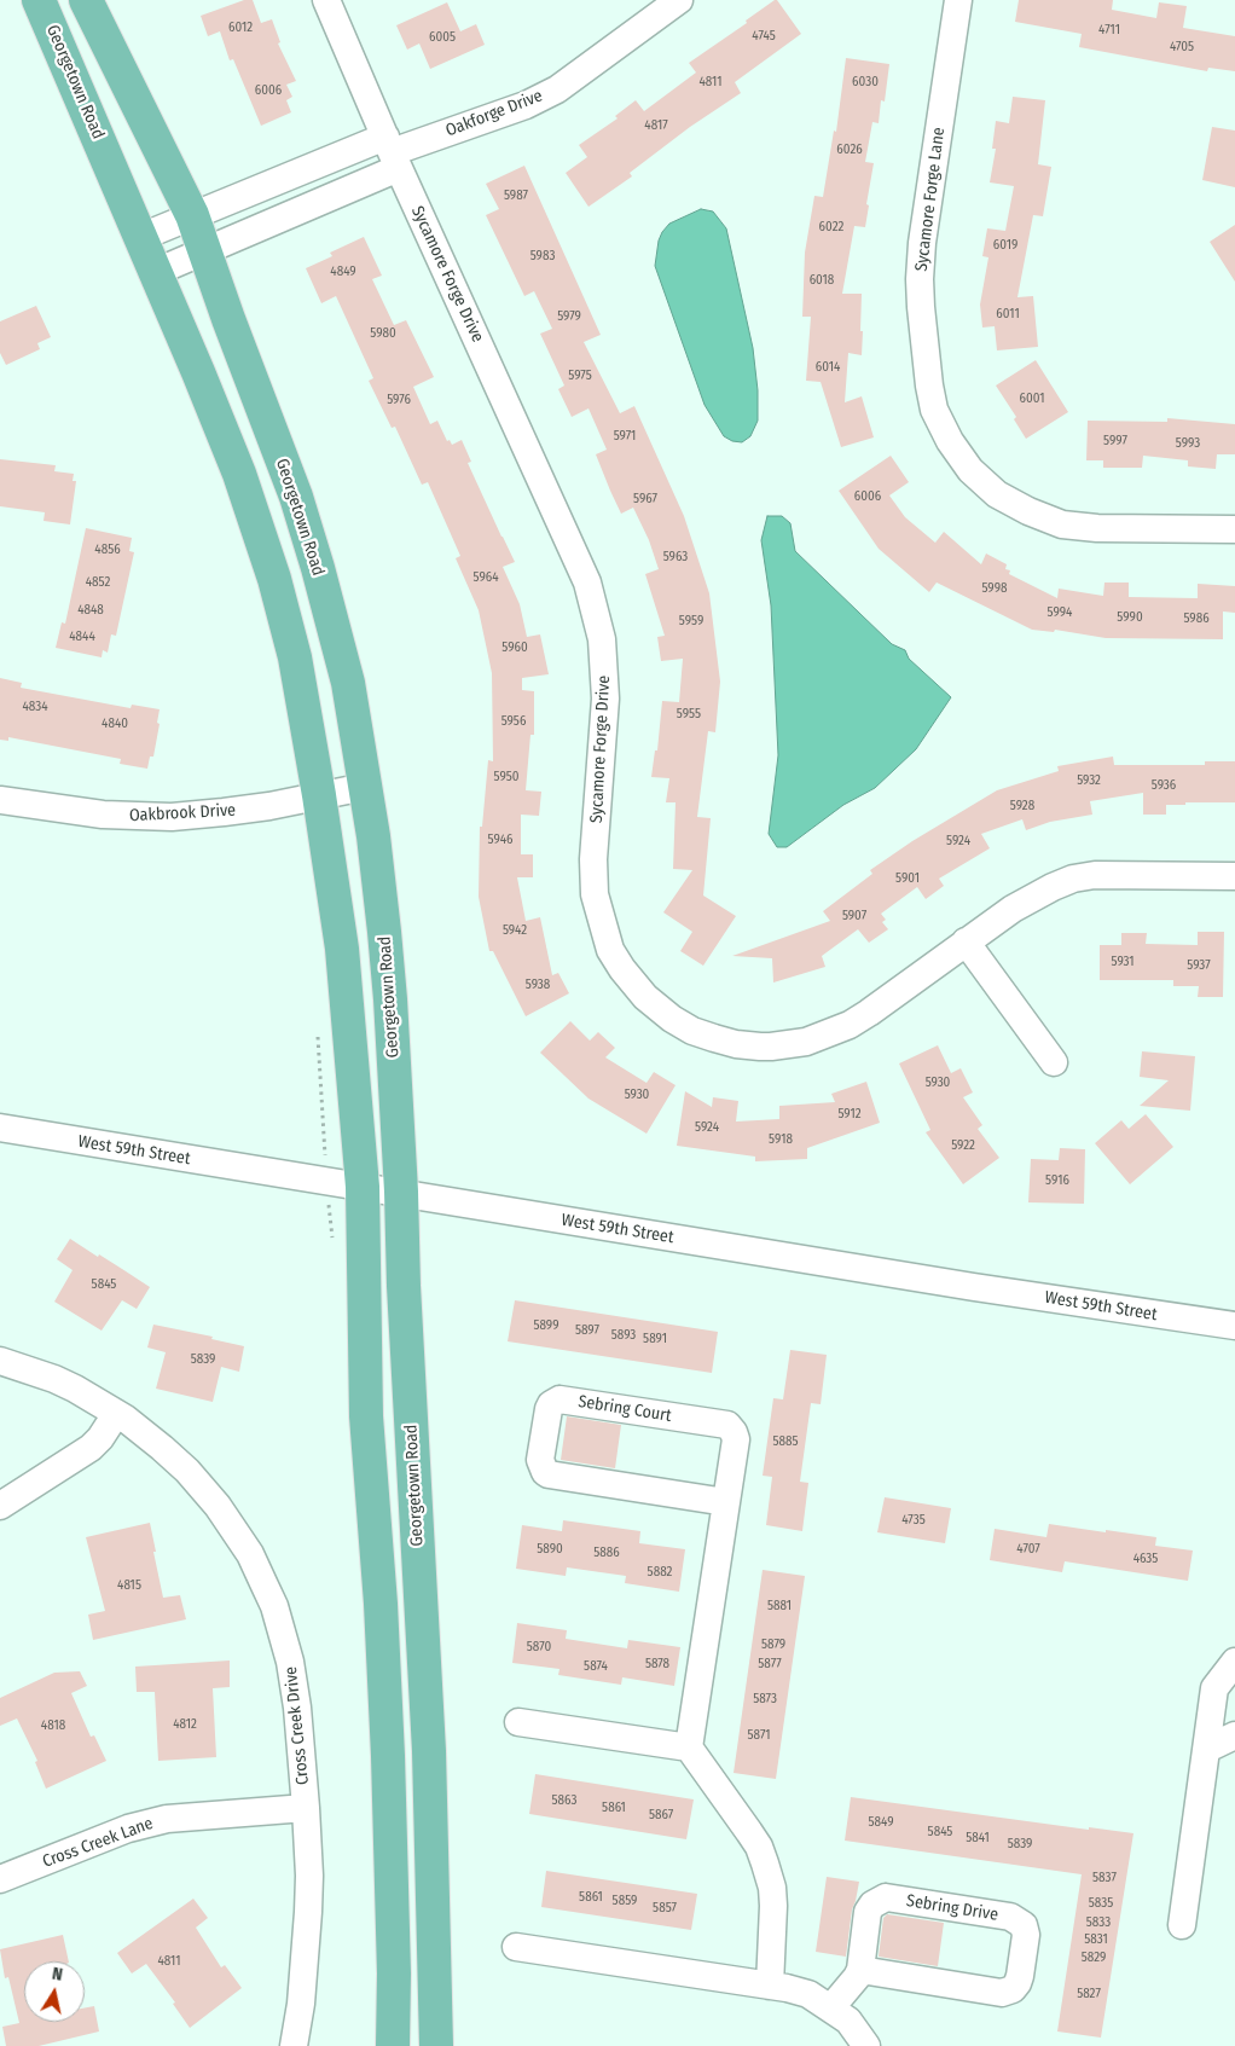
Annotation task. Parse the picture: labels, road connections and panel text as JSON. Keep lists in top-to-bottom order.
{
  "streets": {
    "main road": ["Georgetown Road"],
    "street": [
      "Oakforge Drive",
      "Sycamore Forge Lane",
      "Sycamore Forge Drive",
      "Oakbrook Drive",
      "West 59th Street",
      "Sebring Court",
      "Cross Creek Drive",
      "Cross Creek Lane",
      "Sebring Drive"
    ]
  },
  "crossings": [
    ["Georgetown Road", "Oakforge Drive"],
    ["Georgetown Road", "Oakbrook Drive"],
    ["Georgetown Road", "West 59th Street"],
    ["Oakforge Drive", "Sycamore Forge Drive"],
    ["Cross Creek Drive", "Cross Creek Lane"]
  ],
  "house_numbers": [
    "6012",
    "4711",
    "4745",
    "6005",
    "4705",
    "4811",
    "6030",
    "6006",
    "4817",
    "6026",
    "5987",
    "6022",
    "6019",
    "5983",
    "4849",
    "6018",
    "6011",
    "5979",
    "5980",
    "6014",
    "5975",
    "6001",
    "5976",
    "5971",
    "5997",
    "5993",
    "6006",
    "5967",
    "4856",
    "5963",
    "5964",
    "4852",
    "5998",
    "4848",
    "5994",
    "5990",
    "5986",
    "5959",
    "4844",
    "5960",
    "4834",
    "5955",
    "5956",
    "4840",
    "5950",
    "5932",
    "5936",
    "5928",
    "5946",
    "5924",
    "5901",
    "5907",
    "5942",
    "5931",
    "5937",
    "5938",
    "5930",
    "5930",
    "5912",
    "5924",
    "5918",
    "5922",
    "5916",
    "5845",
    "5899",
    "5897",
    "5893",
    "5891",
    "5839",
    "5885",
    "4735",
    "5890",
    "4707",
    "5886",
    "4635",
    "5882",
    "4815",
    "5881",
    "5879",
    "5870",
    "5878",
    "5877",
    "5874",
    "5873",
    "4812",
    "4818",
    "5871",
    "5863",
    "5861",
    "5867",
    "5849",
    "5845",
    "5841",
    "5839",
    "5837",
    "5861",
    "5859",
    "5835",
    "5857",
    "5833",
    "5831",
    "5829",
    "4811",
    "5827"
  ],
  "north": "top"
}
